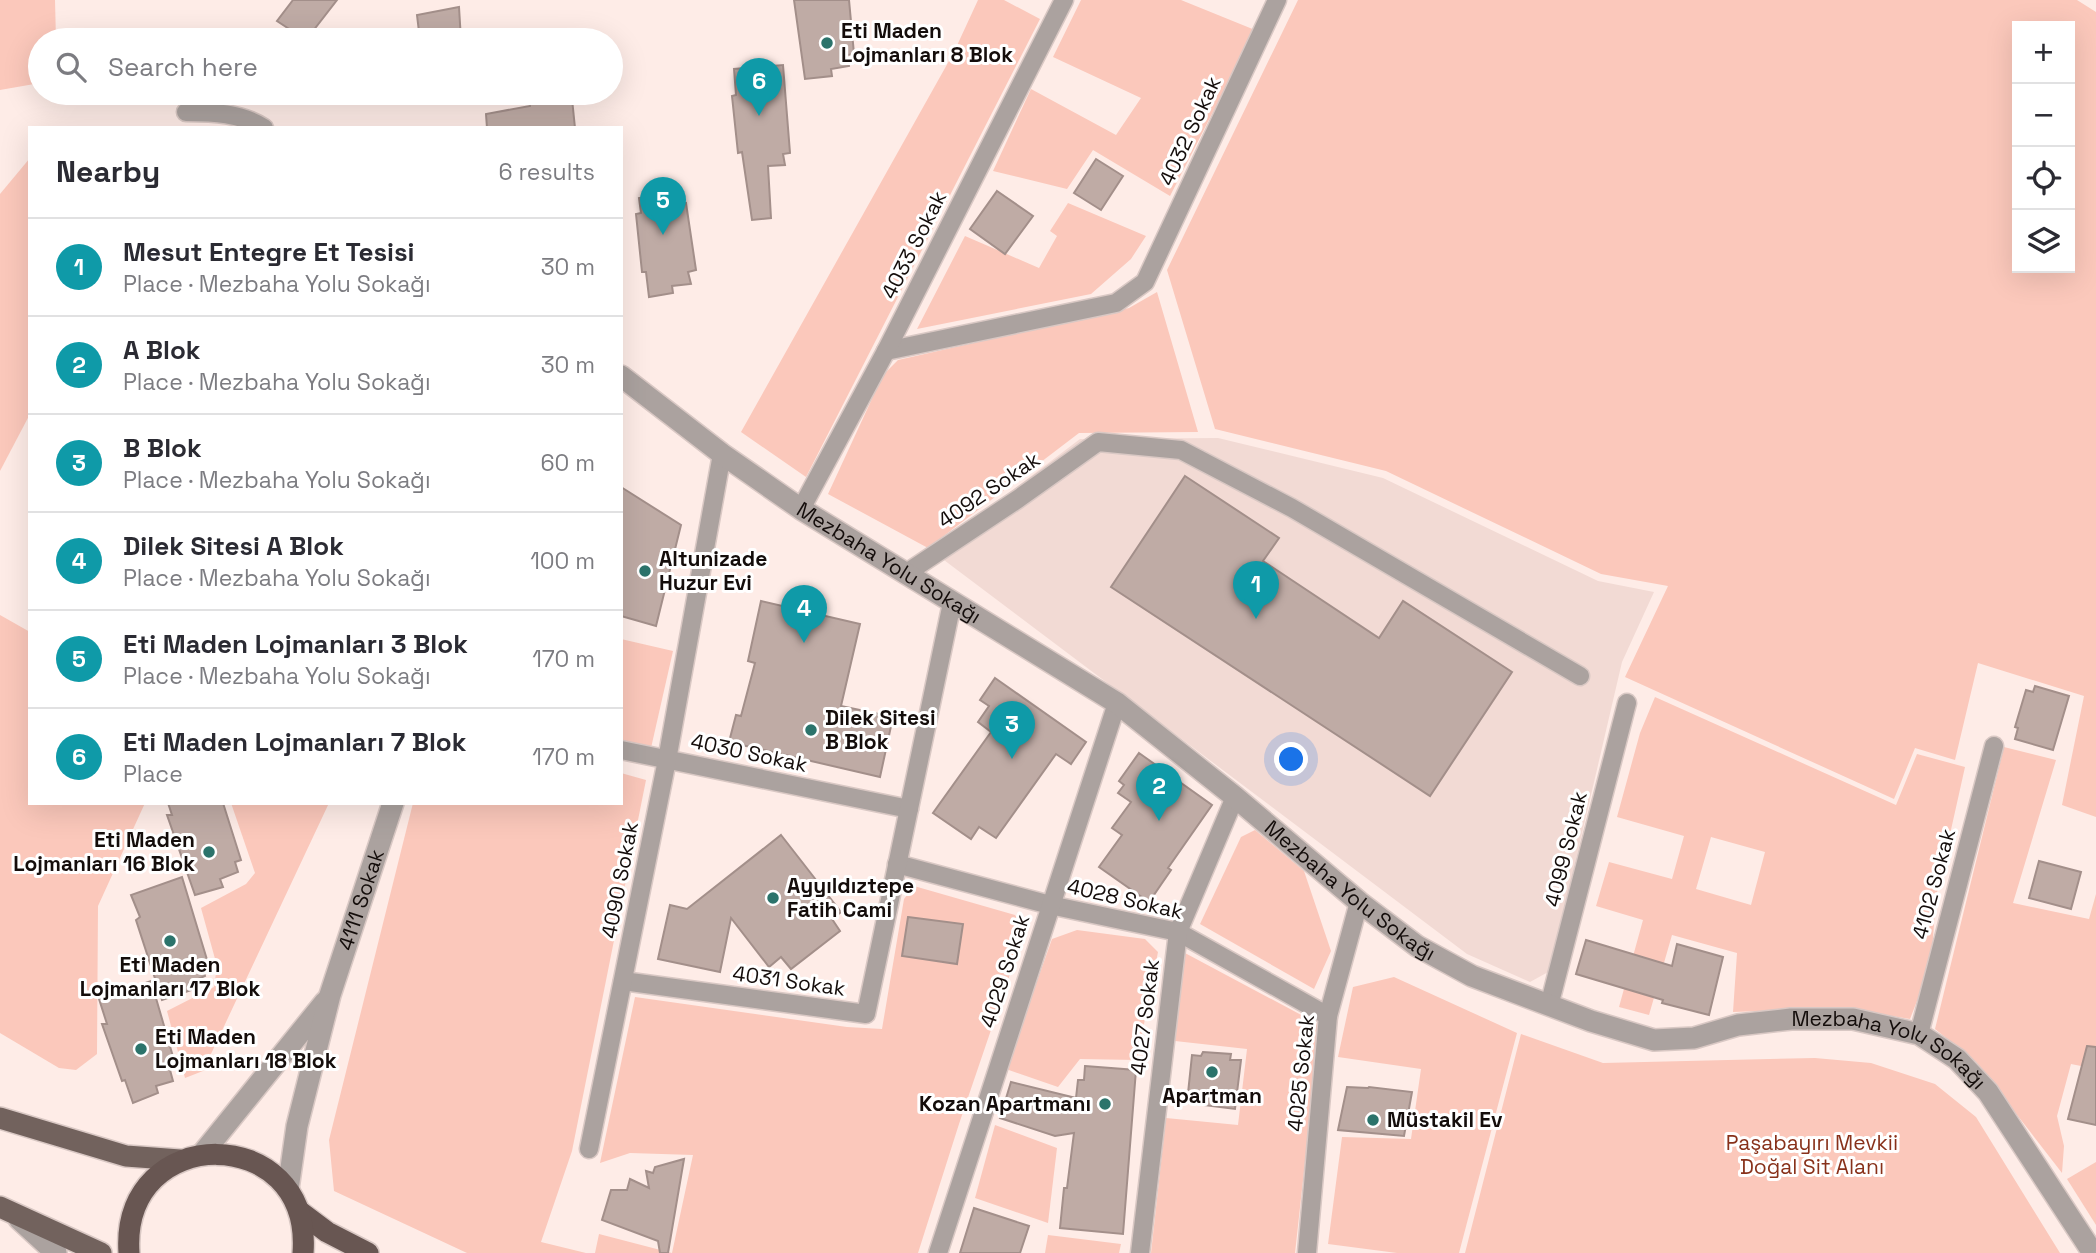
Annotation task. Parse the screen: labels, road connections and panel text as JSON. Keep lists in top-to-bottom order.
{
  "streets": {
    "street": ["Mezbaha Yolu Sokağı", "4111 Sokak"],
    "lane": [
      "4032 Sokak",
      "4033 Sokak",
      "4092 Sokak",
      "4030 Sokak",
      "4099 Sokak",
      "4090 Sokak",
      "4102 Sokak",
      "4028 Sokak",
      "4029 Sokak",
      "4031 Sokak",
      "4027 Sokak",
      "4025 Sokak"
    ]
  },
  "crossings": [
    ["4032 Sokak", "4033 Sokak"],
    ["4033 Sokak", "Mezbaha Yolu Sokağı"],
    ["4092 Sokak", "Mezbaha Yolu Sokağı"],
    ["Mezbaha Yolu Sokağı", "4099 Sokak"],
    ["Mezbaha Yolu Sokağı", "4090 Sokak"],
    ["Mezbaha Yolu Sokağı", "4102 Sokak"],
    ["Mezbaha Yolu Sokağı", "4029 Sokak"],
    ["Mezbaha Yolu Sokağı", "4031 Sokak"],
    ["Mezbaha Yolu Sokağı", "4027 Sokak"],
    ["Mezbaha Yolu Sokağı", "4025 Sokak"],
    ["4030 Sokak", "4090 Sokak"],
    ["4030 Sokak", "4031 Sokak"],
    ["4090 Sokak", "4031 Sokak"],
    ["4028 Sokak", "4029 Sokak"],
    ["4028 Sokak", "4031 Sokak"],
    ["4028 Sokak", "4027 Sokak"],
    ["4028 Sokak", "4025 Sokak"]
  ],
  "parks": ["Paşabayırı Mevkii Doğal Sit Alanı"],
  "places": [
    "Eti Maden Lojmanları 8 Blok",
    "Altunizade Huzur Evi",
    "Dilek Sitesi B Blok",
    "Eti Maden Lojmanları 16 Blok",
    "Ayyıldıztepe Fatih Cami",
    "Eti Maden Lojmanları 17 Blok",
    "Eti Maden Lojmanları 18 Blok",
    "Apartman",
    "Kozan Apartmanı",
    "Müstakil Ev"
  ],
  "page": {
    "map_buttons": ["+", "−"],
    "search": "Search here",
    "pins": [
      "6",
      "5",
      "1",
      "4",
      "3",
      "2"
    ],
    "heading": ["Nearby", "6 results"],
    "list": [
      {
        "mark": "1",
        "name": "Mesut Entegre Et Tesisi",
        "note": "Place · Mezbaha Yolu Sokağı",
        "value": "30 m"
      },
      {
        "mark": "2",
        "name": "A Blok",
        "note": "Place · Mezbaha Yolu Sokağı",
        "value": "30 m"
      },
      {
        "mark": "3",
        "name": "B Blok",
        "note": "Place · Mezbaha Yolu Sokağı",
        "value": "60 m"
      },
      {
        "mark": "4",
        "name": "Dilek Sitesi A Blok",
        "note": "Place · Mezbaha Yolu Sokağı",
        "value": "100 m"
      },
      {
        "mark": "5",
        "name": "Eti Maden Lojmanları 3 Blok",
        "note": "Place · Mezbaha Yolu Sokağı",
        "value": "170 m"
      },
      {
        "mark": "6",
        "name": "Eti Maden Lojmanları 7 Blok",
        "note": "Place",
        "value": "170 m"
      }
    ]
  }
}
